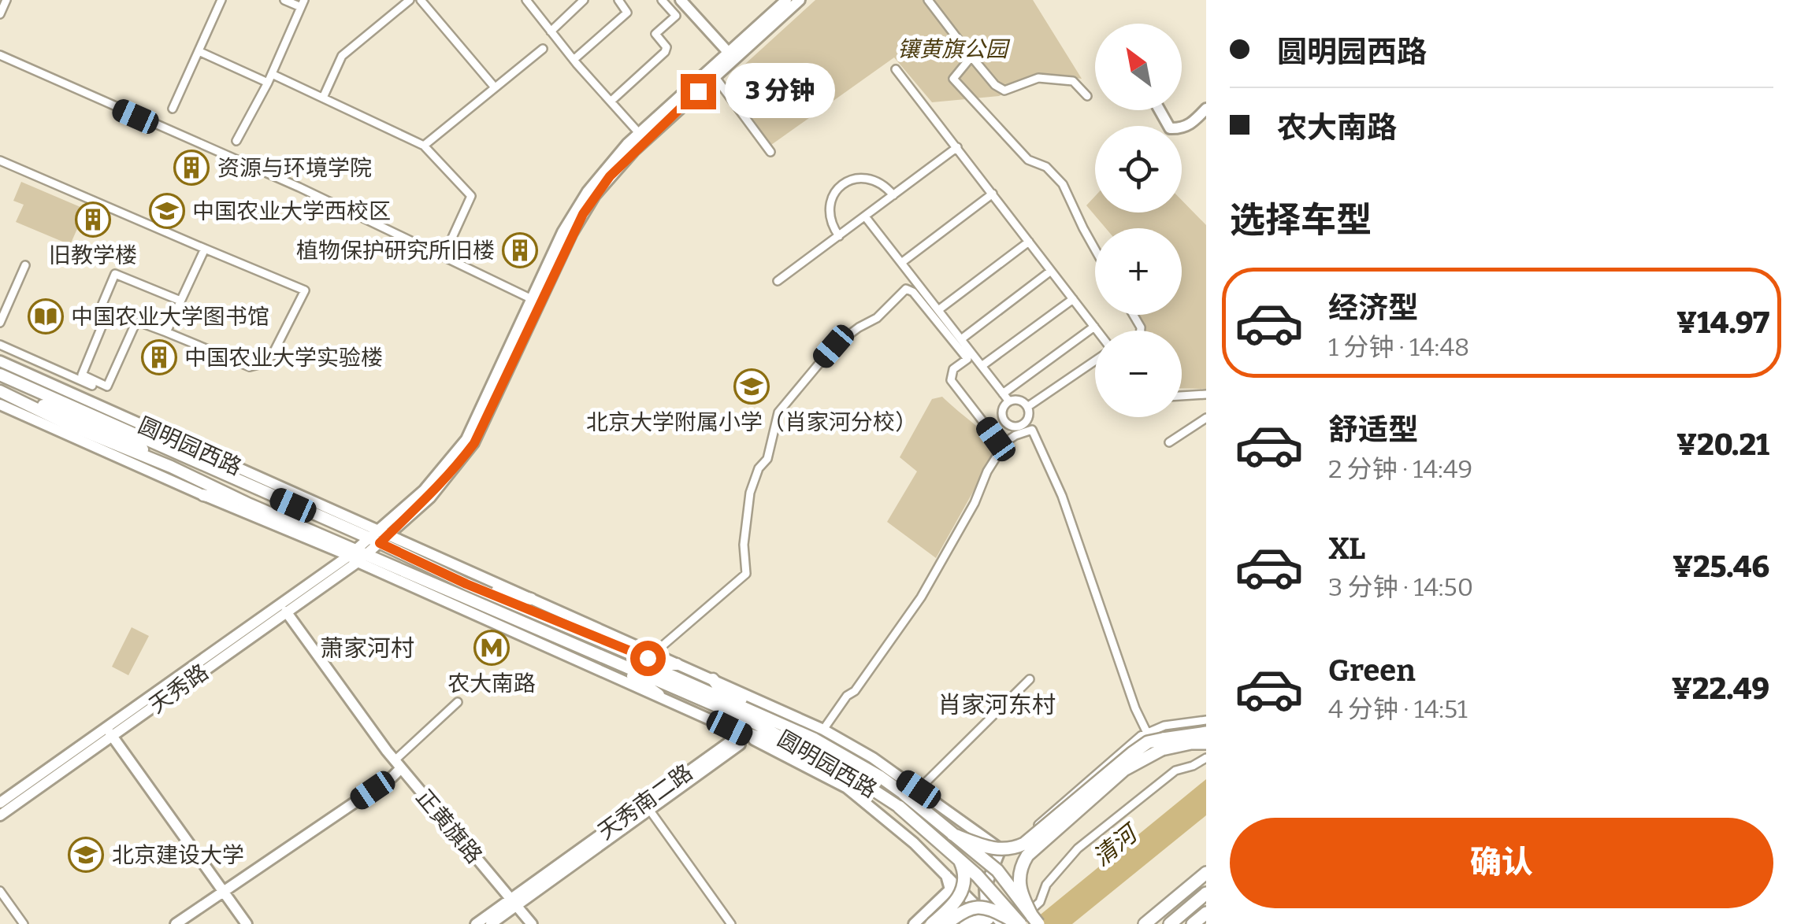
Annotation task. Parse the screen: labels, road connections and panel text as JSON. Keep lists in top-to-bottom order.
{
  "streets": {
    "highway": ["圆明园西路"],
    "street": ["天秀路", "天秀南二路", "正黄旗路"]
  },
  "crossings": [
    ["圆明园西路", "天秀路"],
    ["圆明园西路", "天秀南二路"],
    ["天秀路", "正黄旗路"],
    ["天秀南二路", "正黄旗路"]
  ],
  "districts": ["萧家河村", "肖家河东村"],
  "water": ["清河"],
  "parks": ["镶黄旗公园"],
  "places": {
    "building": [
      "资源与环境学院",
      "旧教学楼",
      "植物保护研究所旧楼",
      "中国农业大学实验楼"
    ],
    "school or university": ["中国农业大学西校区", "北京大学附属小学（肖家河分校）", "北京建设大学"],
    "library": ["中国农业大学图书馆"],
    "metro station": ["农大南路"]
  },
  "north": "top left",
  "page": {
    "banner": ["圆明园西路", "农大南路"],
    "map_buttons": ["+", "−"],
    "bubble": "3 分钟",
    "heading": "选择车型",
    "list": [
      {
        "name": "经济型",
        "note": "1 分钟 · 14:48",
        "value": "¥14.97"
      },
      {
        "name": "舒适型",
        "note": "2 分钟 · 14:49",
        "value": "¥20.21"
      },
      {
        "name": "XL",
        "note": "3 分钟 · 14:50",
        "value": "¥25.46"
      },
      {
        "name": "Green",
        "note": "4 分钟 · 14:51",
        "value": "¥22.49"
      }
    ],
    "buttons": "确认"
  }
}
